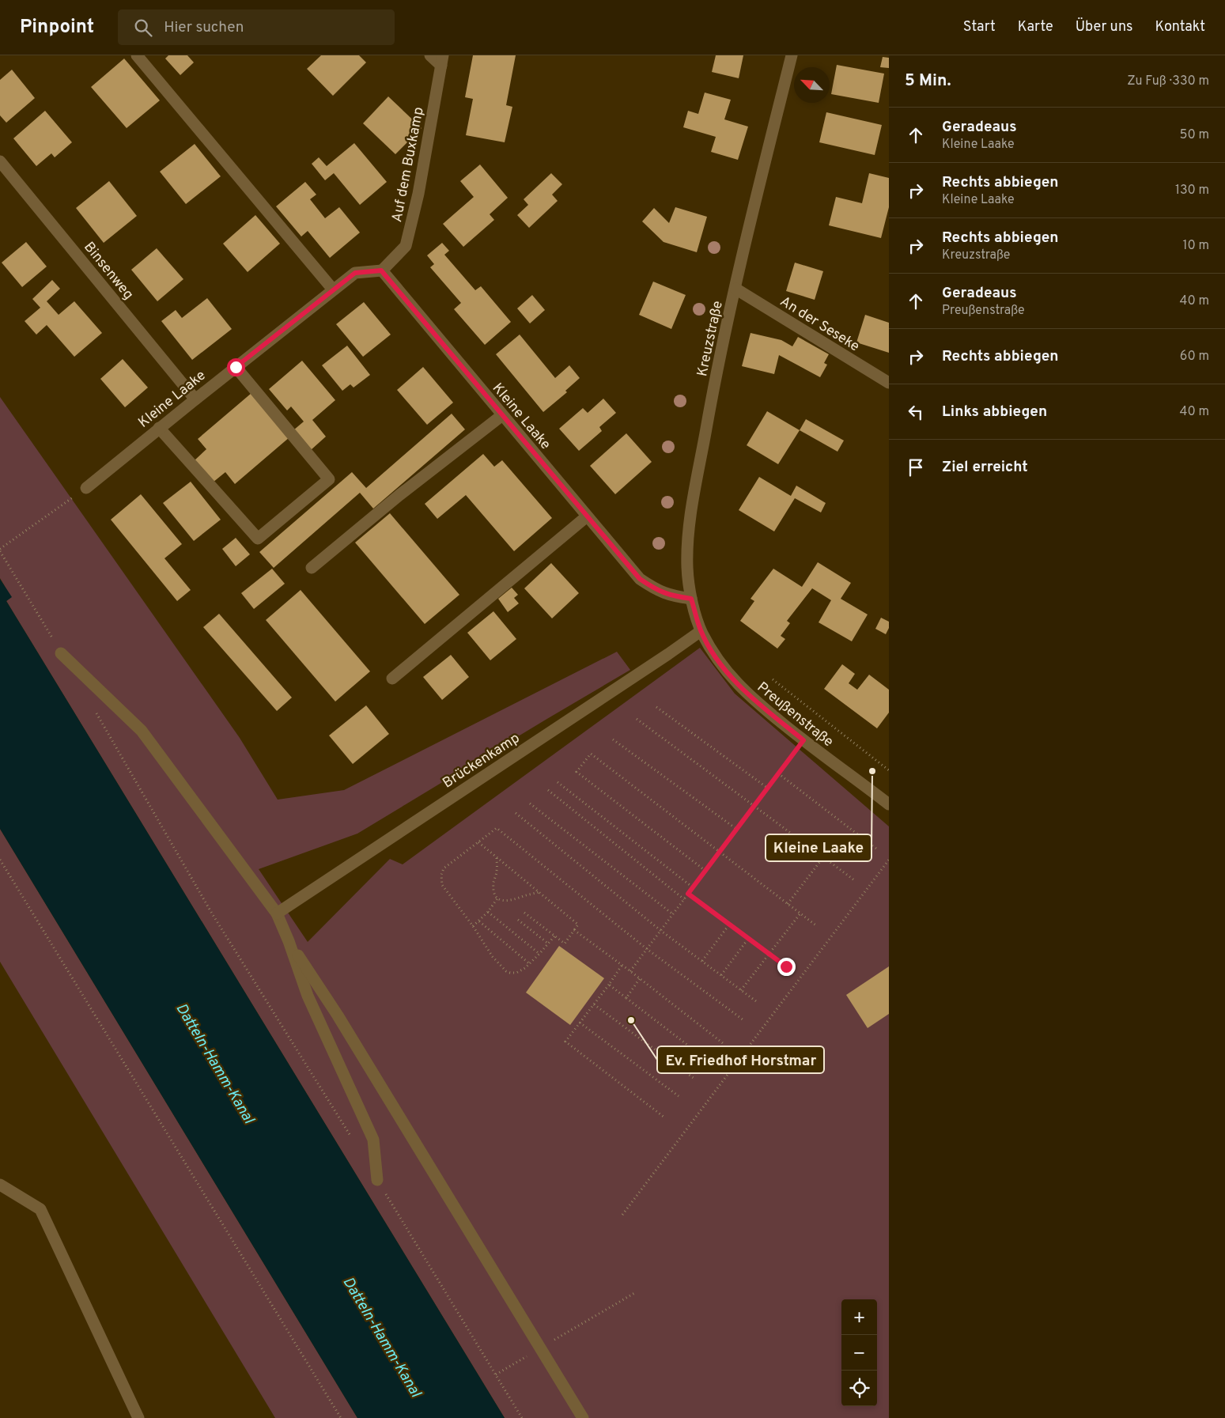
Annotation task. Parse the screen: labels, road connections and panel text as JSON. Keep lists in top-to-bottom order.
{
  "streets": {
    "street": [
      "Auf dem Buxkamp",
      "Binsenweg",
      "An der Seseke",
      "Kreuzstraße",
      "Kleine Laake",
      "Preußenstraße",
      "Brückenkamp"
    ]
  },
  "crossings": [
    ["Auf dem Buxkamp", "Kleine Laake"],
    ["Binsenweg", "Kleine Laake"],
    ["An der Seseke", "Kreuzstraße"],
    ["Kreuzstraße", "Kleine Laake"],
    ["Kreuzstraße", "Preußenstraße"],
    ["Kreuzstraße", "Brückenkamp"],
    ["Preußenstraße", "Brückenkamp"]
  ],
  "water": ["Datteln-Hamm-Kanal"],
  "places": ["Kleine Laake", "Ev. Friedhof Horstmar"],
  "north": "top left",
  "page": {
    "header": "Pinpoint",
    "search": "Hier suchen",
    "nav": [
      "Start",
      "Karte",
      "Über uns",
      "Kontakt"
    ],
    "heading": ["5 Min.", "Zu Fuß · 330 m"],
    "list": [
      ["Geradeaus", "Kleine Laake", "50 m"],
      ["Rechts abbiegen", "Kleine Laake", "130 m"],
      ["Rechts abbiegen", "Kreuzstraße", "10 m"],
      ["Geradeaus", "Preußenstraße", "40 m"],
      ["Rechts abbiegen", "60 m"],
      ["Links abbiegen", "40 m"],
      "Ziel erreicht"
    ],
    "map_buttons": ["+", "−"]
  }
}
